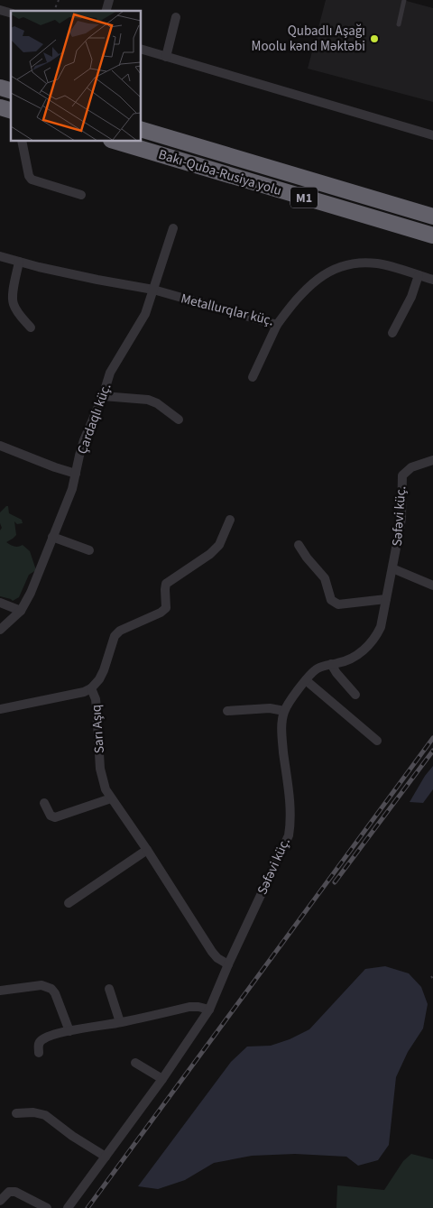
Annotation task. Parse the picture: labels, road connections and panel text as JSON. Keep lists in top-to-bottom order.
{
  "streets": {
    "highway": ["Bakı-Quba-Rusiya yolu", "M1"],
    "street": [
      "Metallurqlar küç.",
      "Çardaqlı küç.",
      "Səfəvi küç.",
      "Sarı Aşıq"
    ]
  },
  "crossings": [
    ["Metallurqlar küç.", "Çardaqlı küç."],
    ["Səfəvi küç.", "Sarı Aşıq"]
  ],
  "places": ["Qubadlı Aşağı Moolu kənd Məktəbi"]
}
